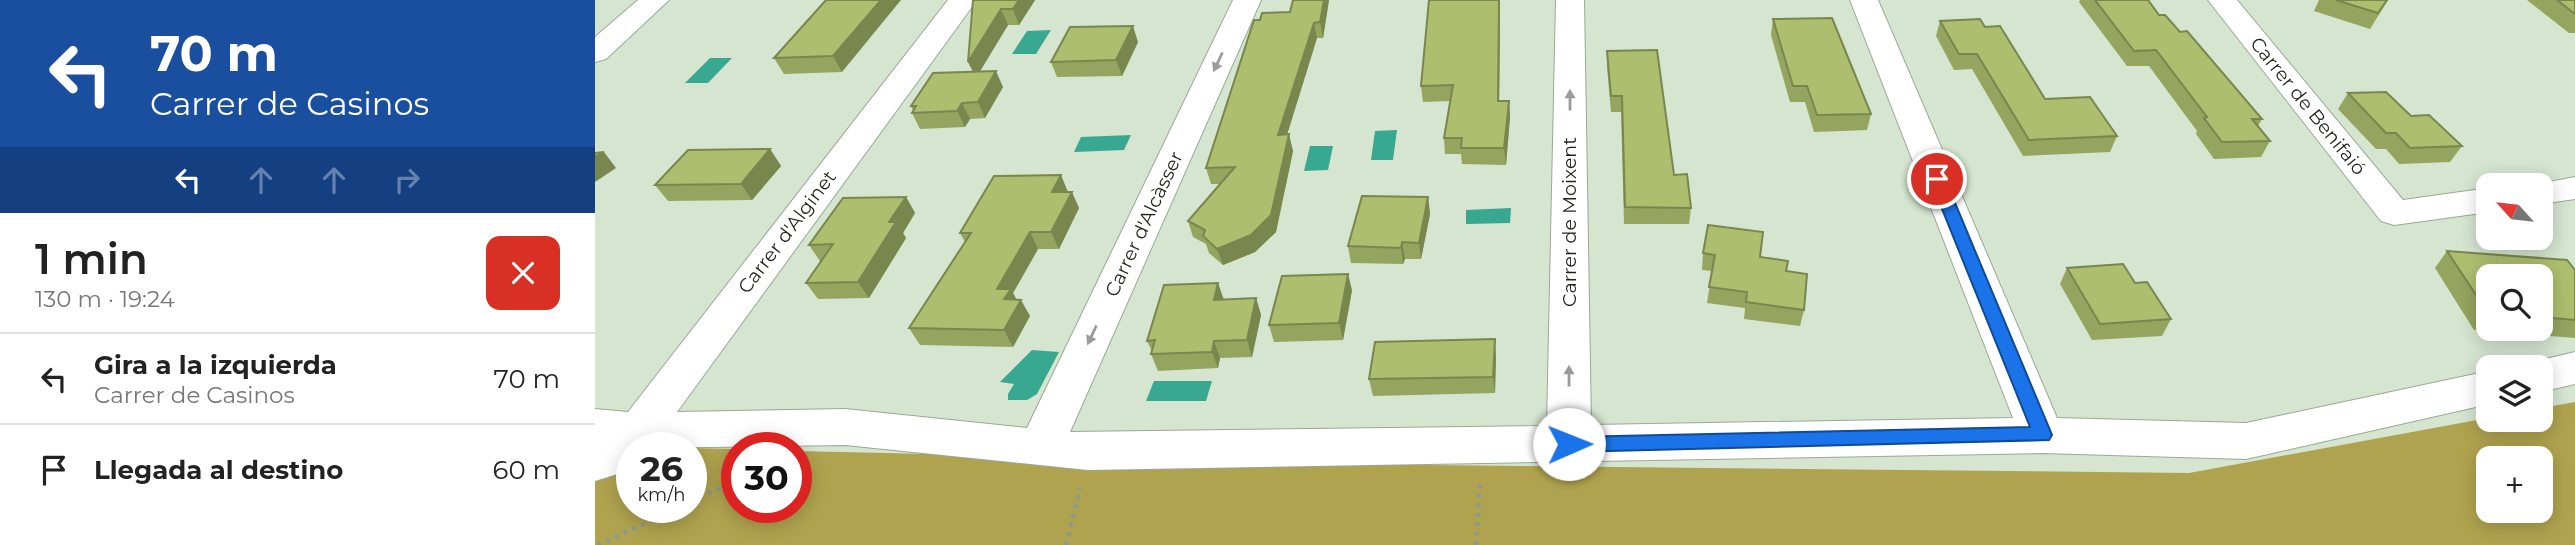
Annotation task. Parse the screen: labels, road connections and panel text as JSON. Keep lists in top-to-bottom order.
{
  "streets": {
    "street": [
      "Carrer de Benifaió",
      "Carrer de Moixent",
      "Carrer d'Alcàsser",
      "Carrer d'Alginet"
    ]
  },
  "one_way": ["Carrer d'Alcàsser"],
  "north": "top left",
  "page": {
    "turn": ["70 m", "Carrer de Casinos"],
    "map_buttons": "+",
    "heading": ["1 min", "130 m · 19:24"],
    "list": [
      {
        "name": "Gira a la izquierda",
        "note": "Carrer de Casinos",
        "value": "70 m"
      },
      {
        "name": "Llegada al destino",
        "value": "60 m"
      }
    ],
    "speed": "26 km/h",
    "limit": "30"
  }
}
